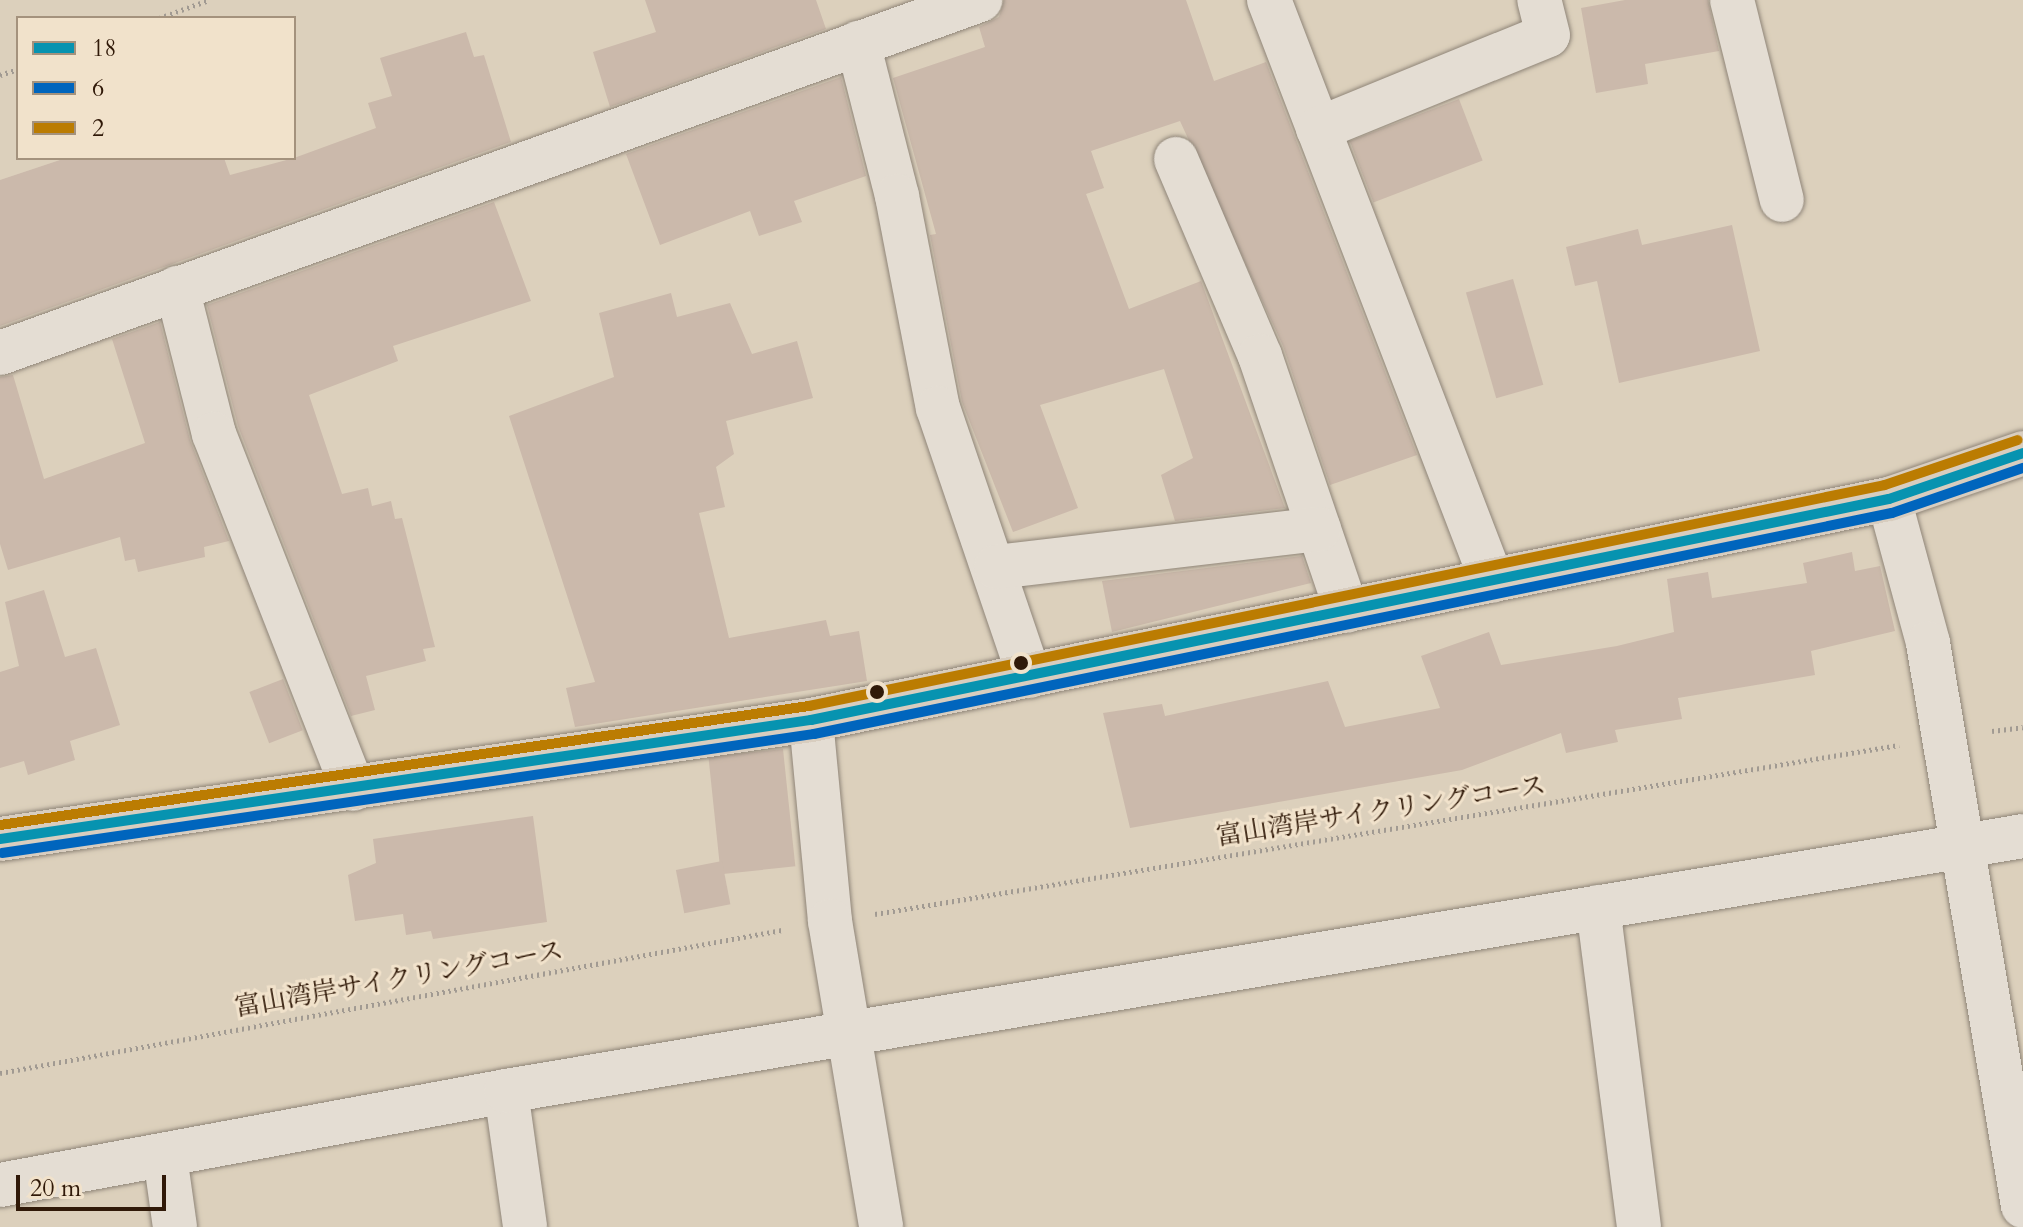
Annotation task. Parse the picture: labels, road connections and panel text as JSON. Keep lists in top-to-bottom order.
{
  "streets": {
    "path": ["富山湾岸サイクリングコース"]
  },
  "lines": ["transit line 2", "transit line 18", "transit line 6"],
  "legend": ["18", "6", "2"],
  "scale_bar": "20 m"
}
